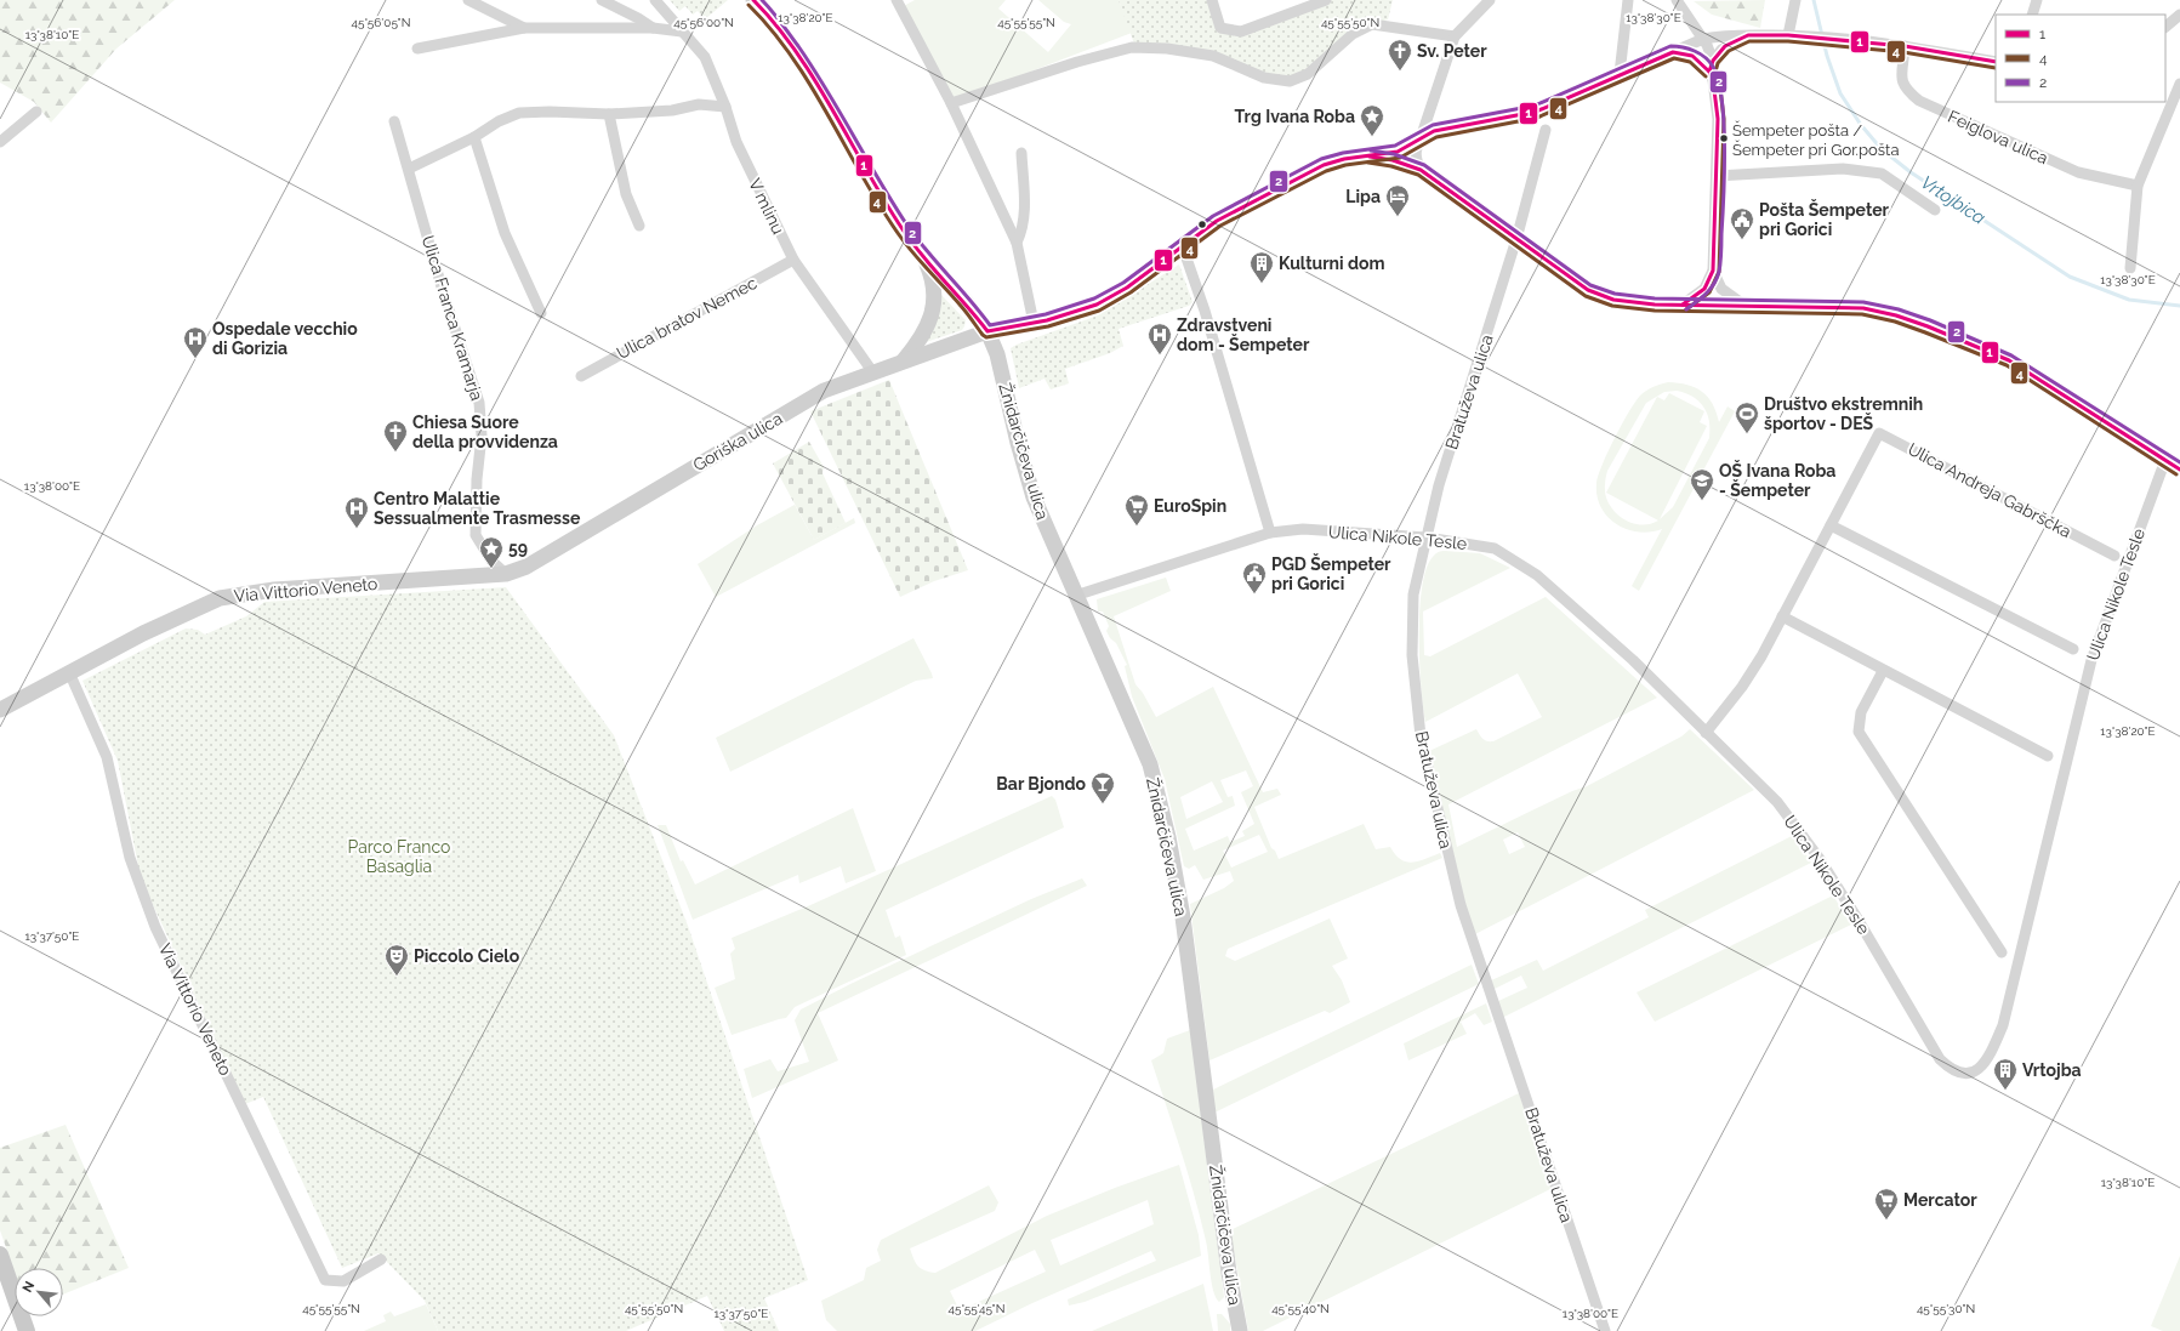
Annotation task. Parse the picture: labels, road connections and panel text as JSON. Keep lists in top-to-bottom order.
{
  "streets": {
    "street": [
      "Feiglova ulica",
      "V mlinu",
      "Ulica Franca Kramarja",
      "Ulica bratov Nemec",
      "Bratuževa ulica",
      "Goriška ulica",
      "Žnidarčičeva ulica",
      "Ulica Andreja Gabrščka",
      "Ulica Nikole Tesle",
      "Via Vittorio Veneto"
    ]
  },
  "crossings": [
    ["V mlinu", "Ulica bratov Nemec"],
    ["V mlinu", "Goriška ulica"],
    ["Ulica Franca Kramarja", "Goriška ulica"],
    ["Ulica Franca Kramarja", "Via Vittorio Veneto"],
    ["Bratuževa ulica", "Ulica Nikole Tesle"],
    ["Goriška ulica", "Žnidarčičeva ulica"],
    ["Goriška ulica", "Via Vittorio Veneto"],
    ["Žnidarčičeva ulica", "Ulica Nikole Tesle"],
    ["Ulica Andreja Gabrščka", "Ulica Nikole Tesle"]
  ],
  "water": ["Vrtojbica"],
  "parks": ["Parco Franco Basaglia"],
  "places": {
    "church": ["Sv. Peter", "Chiesa Suore della provvidenza"],
    "place": ["Trg Ivana Roba", "59"],
    "other": ["Šempeter pošta / Šempeter pri Gor.pošta"],
    "hotel": ["Lipa"],
    "public building": ["Pošta Šempeter pri Gorici", "PGD Šempeter pri Gorici"],
    "building": ["Kulturni dom", "Vrtojba"],
    "hospital": ["Zdravstveni dom - Šempeter", "Ospedale vecchio di Gorizia", "Centro Malattie Sessualmente Trasmesse"],
    "sports": ["Društvo ekstremnih športov - DEŠ"],
    "school or university": ["OŠ Ivana Roba - Šempeter"],
    "supermarket": ["EuroSpin", "Mercator"],
    "bar": ["Bar Bjondo"],
    "theatre": ["Piccolo Cielo"]
  },
  "lines": ["transit line 1", "transit line 2", "transit line 4"],
  "legend": ["1", "4", "2"],
  "north": "top left",
  "coordinates": [
    "13°38'20\"E",
    "13°38'30\"E",
    "45°56'05\"N",
    "45°56'00\"N",
    "45°55'55\"N",
    "45°55'50\"N",
    "13°38'10\"E",
    "13°38'00\"E",
    "13°37'50\"E",
    "45°55'45\"N",
    "45°55'40\"N",
    "45°55'30\"N"
  ]
}
